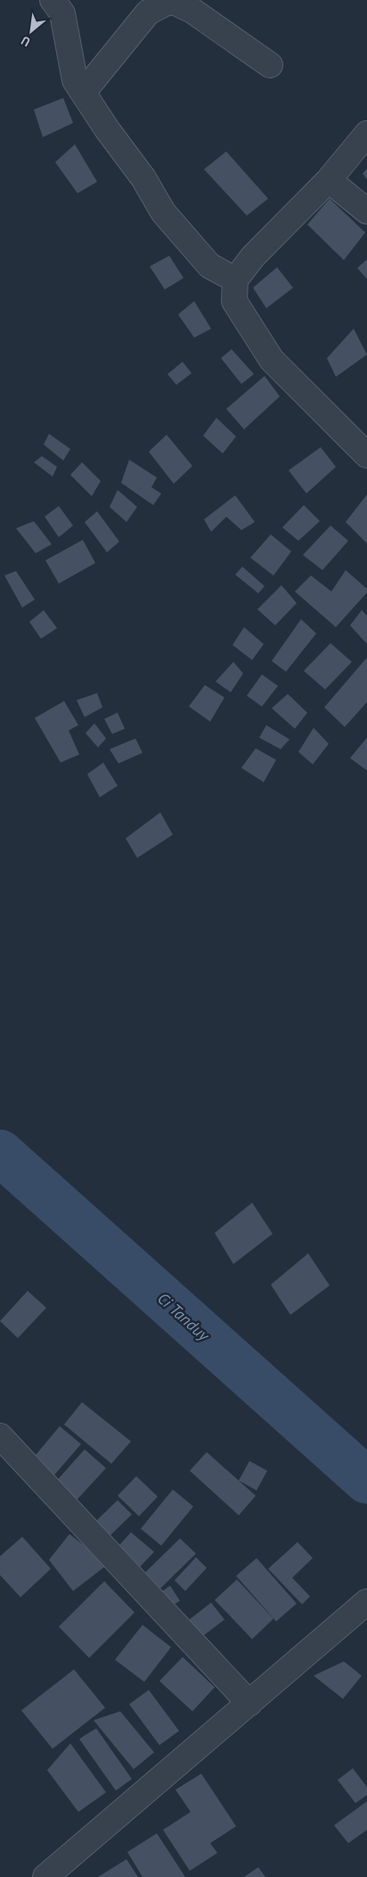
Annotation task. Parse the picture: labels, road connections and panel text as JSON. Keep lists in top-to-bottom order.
{
  "water": ["Ci Tanduy"],
  "north": "bottom left"
}
